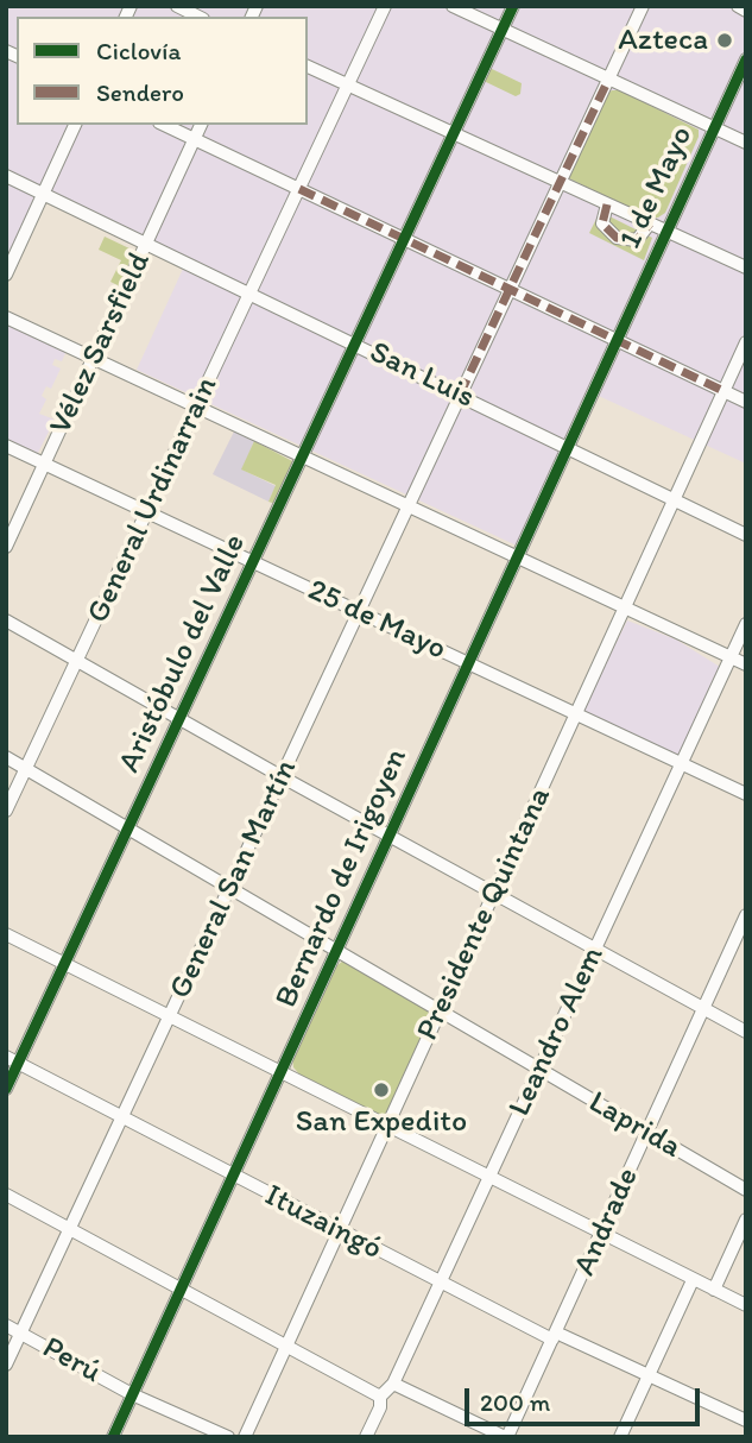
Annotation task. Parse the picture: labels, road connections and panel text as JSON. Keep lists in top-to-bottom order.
{
  "streets": {
    "street": [
      "1 de Mayo",
      "Vélez Sarsfield",
      "San Luis",
      "General Urdinarrain",
      "25 de Mayo",
      "Aristóbulo del Valle",
      "Bernardo de Irigoyen",
      "General San Martín",
      "Presidente Quintana",
      "Leandro Alem",
      "Laprida",
      "Andrade",
      "Ituzaingó",
      "Perú"
    ]
  },
  "crossings": [
    ["1 de Mayo", "Bernardo de Irigoyen"],
    ["Vélez Sarsfield", "San Luis"],
    ["Vélez Sarsfield", "25 de Mayo"],
    ["San Luis", "General Urdinarrain"],
    ["San Luis", "Aristóbulo del Valle"],
    ["San Luis", "Bernardo de Irigoyen"],
    ["San Luis", "General San Martín"],
    ["San Luis", "Presidente Quintana"],
    ["General Urdinarrain", "25 de Mayo"],
    ["General Urdinarrain", "Laprida"],
    ["25 de Mayo", "Aristóbulo del Valle"],
    ["25 de Mayo", "Bernardo de Irigoyen"],
    ["25 de Mayo", "General San Martín"],
    ["25 de Mayo", "Presidente Quintana"],
    ["25 de Mayo", "Leandro Alem"],
    ["Aristóbulo del Valle", "Laprida"],
    ["Aristóbulo del Valle", "Ituzaingó"],
    ["Bernardo de Irigoyen", "Laprida"],
    ["Bernardo de Irigoyen", "Ituzaingó"],
    ["Bernardo de Irigoyen", "Perú"],
    ["General San Martín", "Laprida"],
    ["General San Martín", "Ituzaingó"],
    ["General San Martín", "Perú"],
    ["Presidente Quintana", "Laprida"],
    ["Presidente Quintana", "Ituzaingó"],
    ["Leandro Alem", "Laprida"],
    ["Leandro Alem", "Ituzaingó"],
    ["Laprida", "Andrade"],
    ["Andrade", "Ituzaingó"]
  ],
  "places": ["Azteca", "San Expedito"],
  "legend": ["Ciclovía", "Sendero"],
  "scale_bar": "200 m"
}
